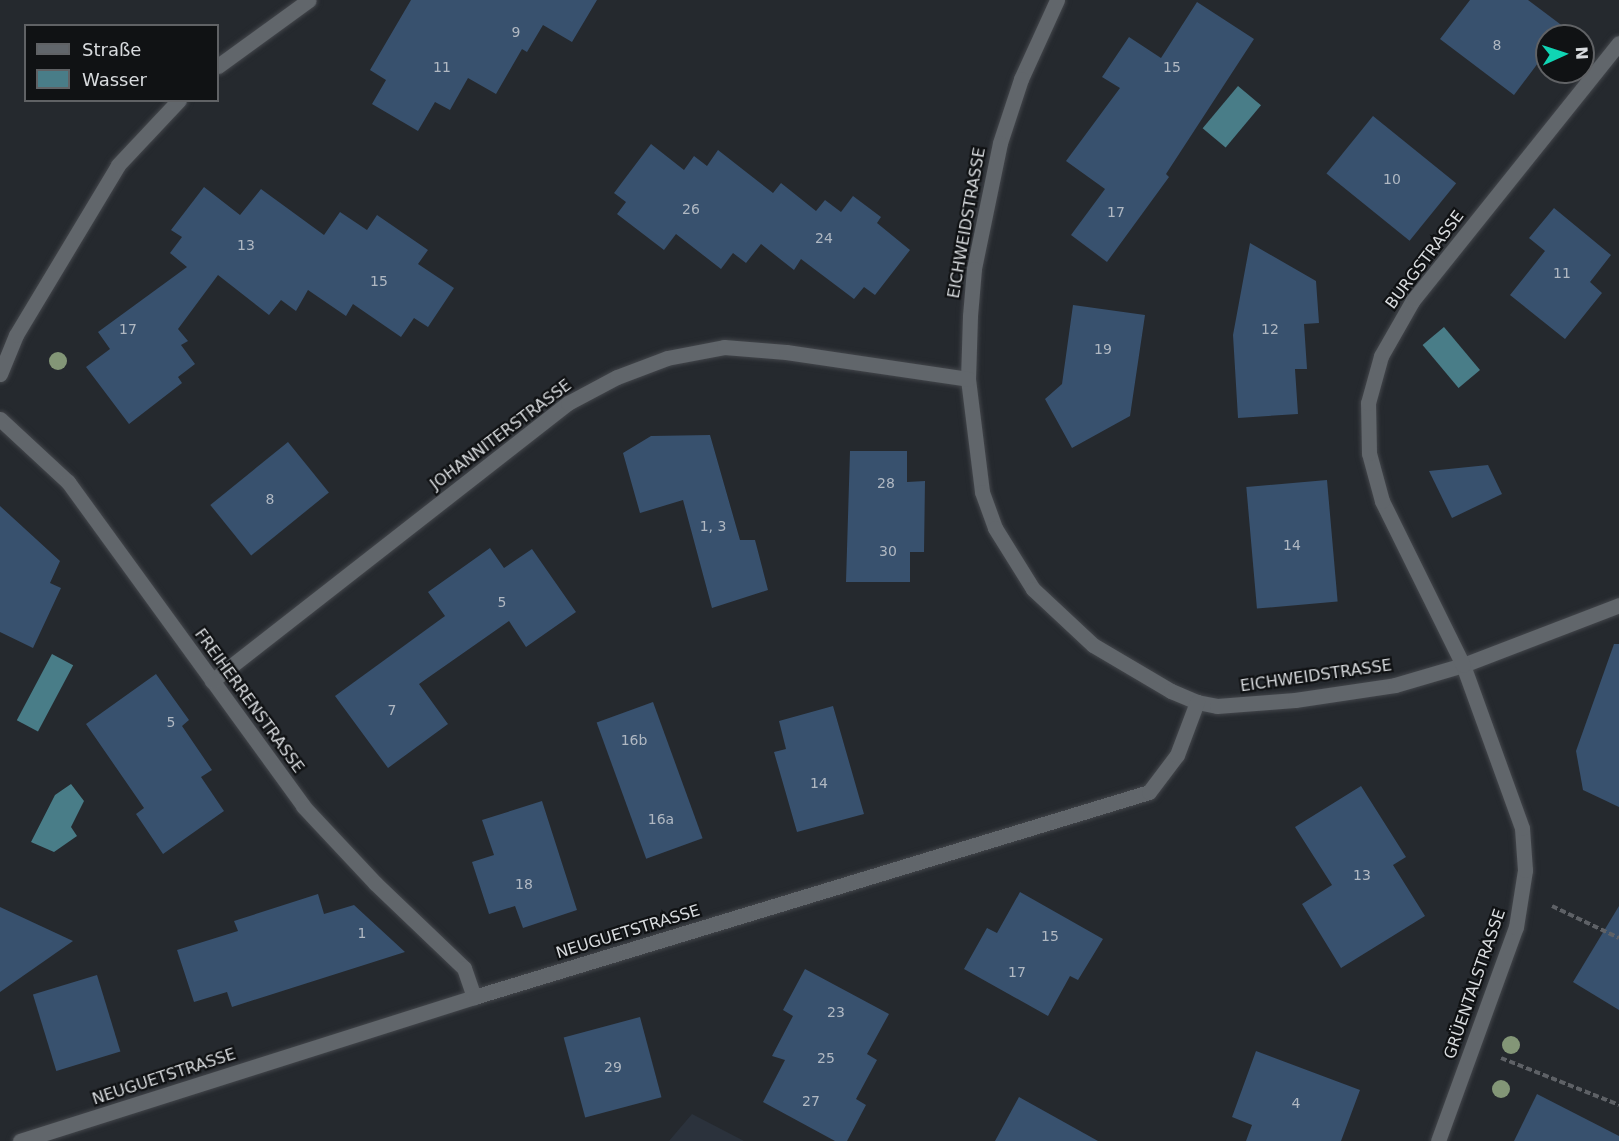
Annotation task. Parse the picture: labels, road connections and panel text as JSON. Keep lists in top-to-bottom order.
{
  "streets": {
    "street": [
      "EICHWEIDSTRASSE",
      "BURGSTRASSE",
      "JOHANNITERSTRASSE",
      "FREIHERRENSTRASSE",
      "NEUGUETSTRASSE",
      "GRÜENTALSTRASSE"
    ]
  },
  "crossings": [
    ["EICHWEIDSTRASSE", "BURGSTRASSE"],
    ["EICHWEIDSTRASSE", "JOHANNITERSTRASSE"],
    ["EICHWEIDSTRASSE", "NEUGUETSTRASSE"],
    ["EICHWEIDSTRASSE", "GRÜENTALSTRASSE"],
    ["BURGSTRASSE", "GRÜENTALSTRASSE"],
    ["JOHANNITERSTRASSE", "FREIHERRENSTRASSE"],
    ["FREIHERRENSTRASSE", "NEUGUETSTRASSE"]
  ],
  "house_numbers": [
    "9",
    "8",
    "11",
    "15",
    "10",
    "26",
    "17",
    "24",
    "13",
    "11",
    "15",
    "17",
    "12",
    "19",
    "28",
    "8",
    "1, 3",
    "14",
    "30",
    "5",
    "7",
    "5",
    "16b",
    "14",
    "16a",
    "13",
    "18",
    "1",
    "15",
    "17",
    "23",
    "25",
    "29",
    "27",
    "4"
  ],
  "legend": ["Straße", "Wasser"],
  "north": "right"
}
